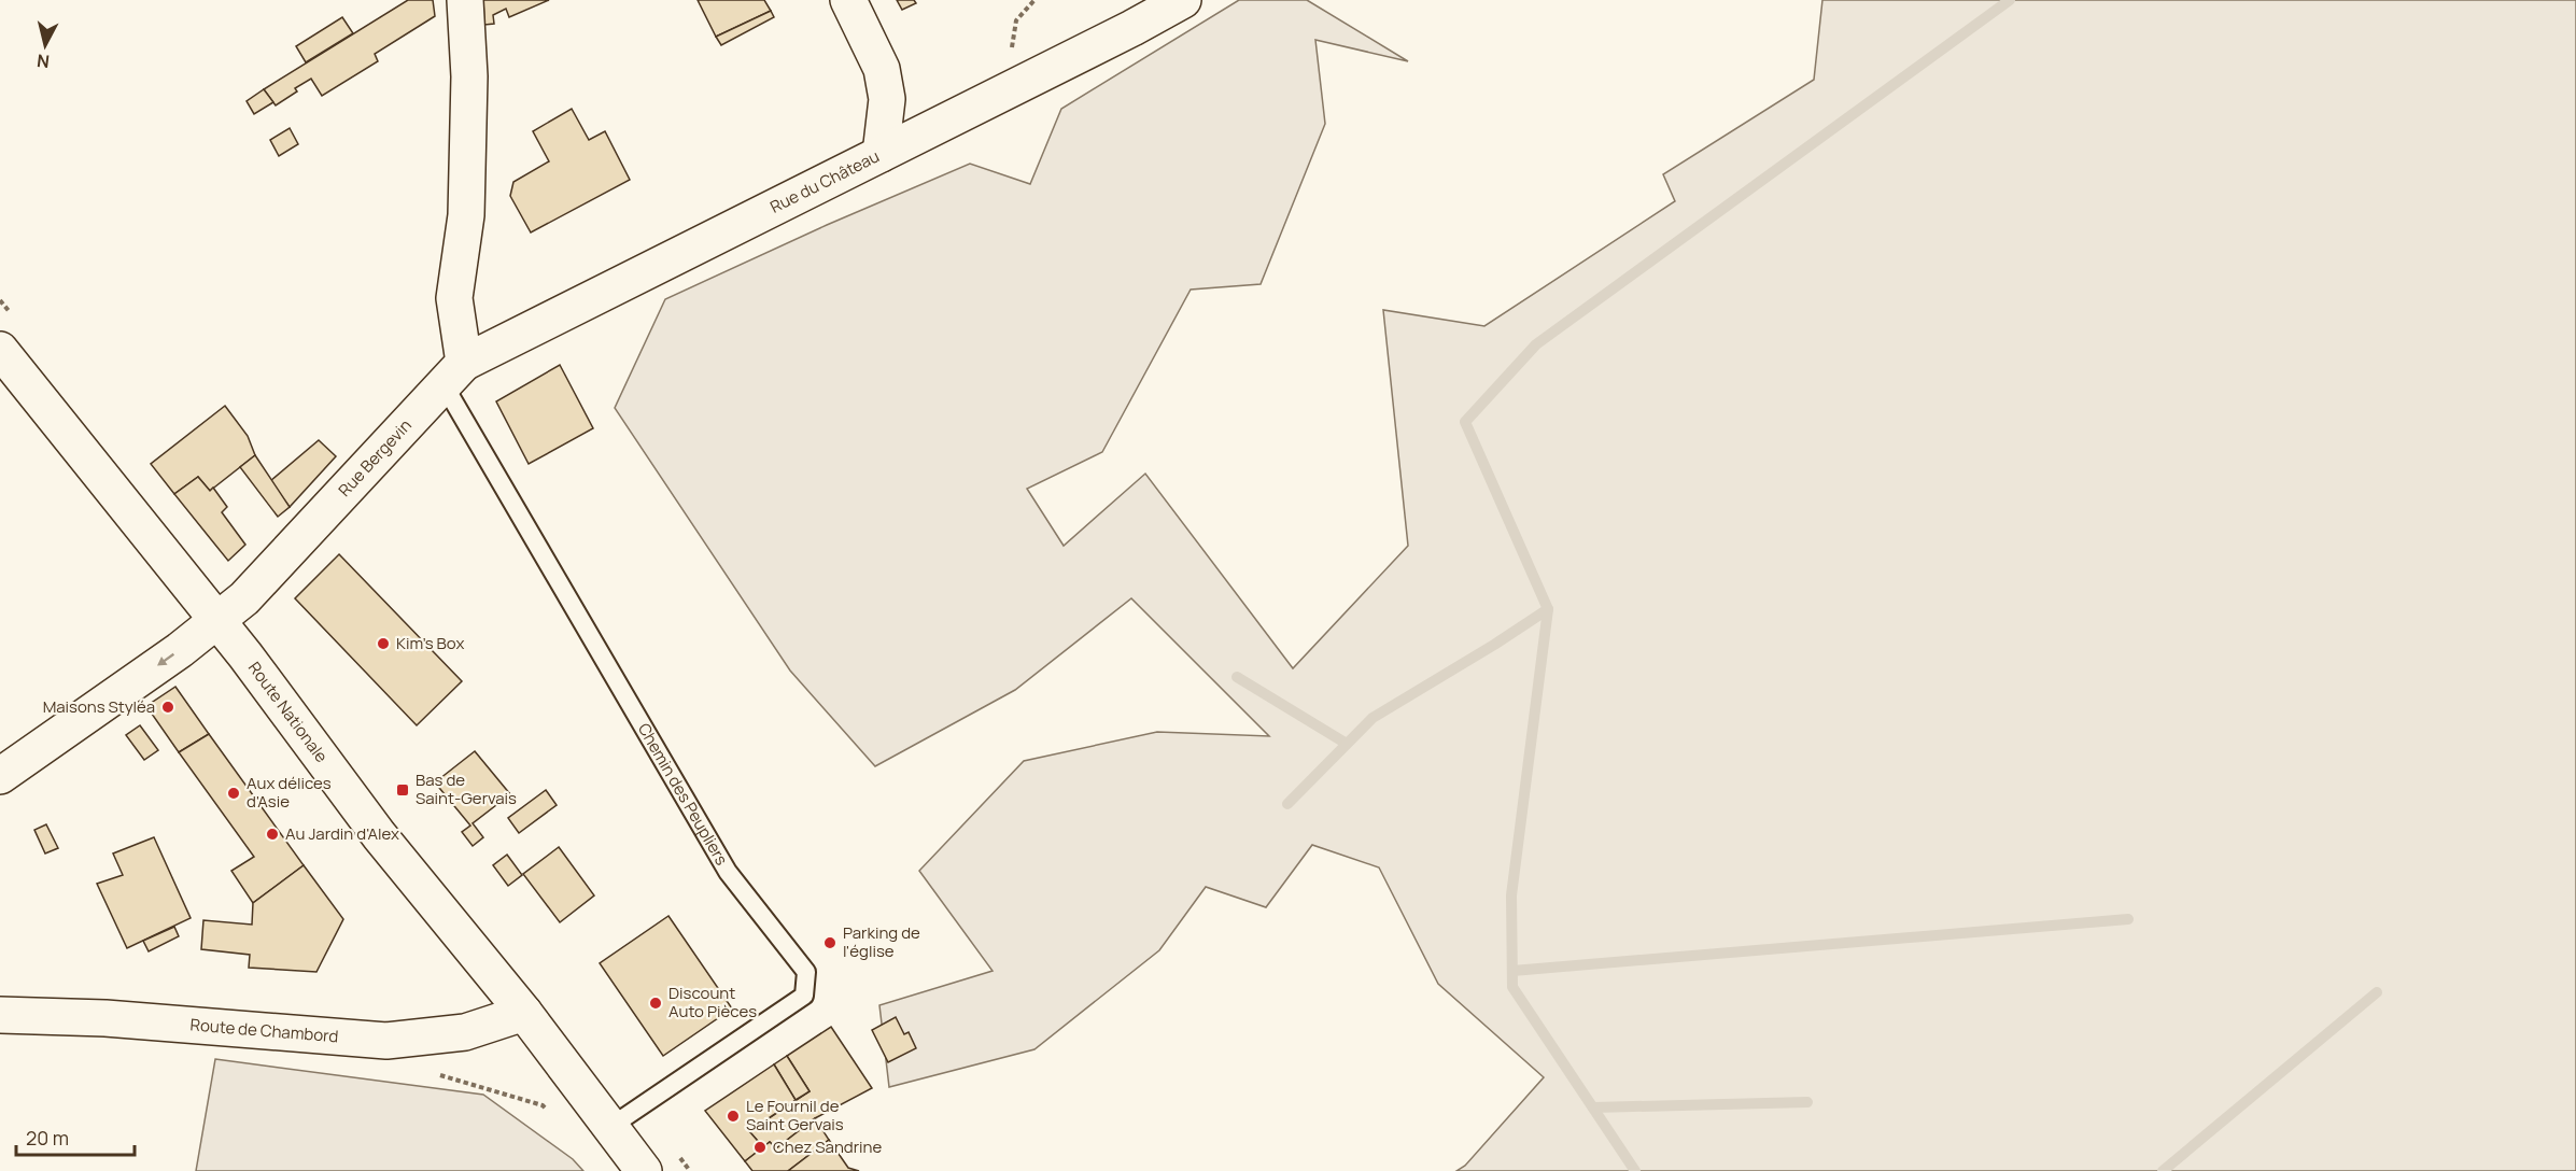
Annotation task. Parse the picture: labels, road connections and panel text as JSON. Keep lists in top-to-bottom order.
{
  "streets": {
    "street": [
      "Rue du Château",
      "Rue Bergevin",
      "Route Nationale",
      "Route de Chambord"
    ],
    "lane": ["Chemin des Peupliers"]
  },
  "crossings": [
    ["Rue du Château", "Rue Bergevin"],
    ["Rue du Château", "Chemin des Peupliers"],
    ["Rue Bergevin", "Route Nationale"],
    ["Rue Bergevin", "Chemin des Peupliers"],
    ["Route Nationale", "Chemin des Peupliers"],
    ["Route Nationale", "Route de Chambord"]
  ],
  "one_way": ["Rue Bergevin"],
  "places": {
    "other": [
      "Kim's Box",
      "Maisons Styléa",
      "Aux délices d'Asie",
      "Au Jardin d'Alex",
      "Parking de l'église",
      "Discount Auto Pièces",
      "Le Fournil de Saint Gervais",
      "Chez Sandrine"
    ],
    "transit": ["Bas de Saint-Gervais"]
  },
  "scale_bar": "20 m",
  "north": "bottom"
}
